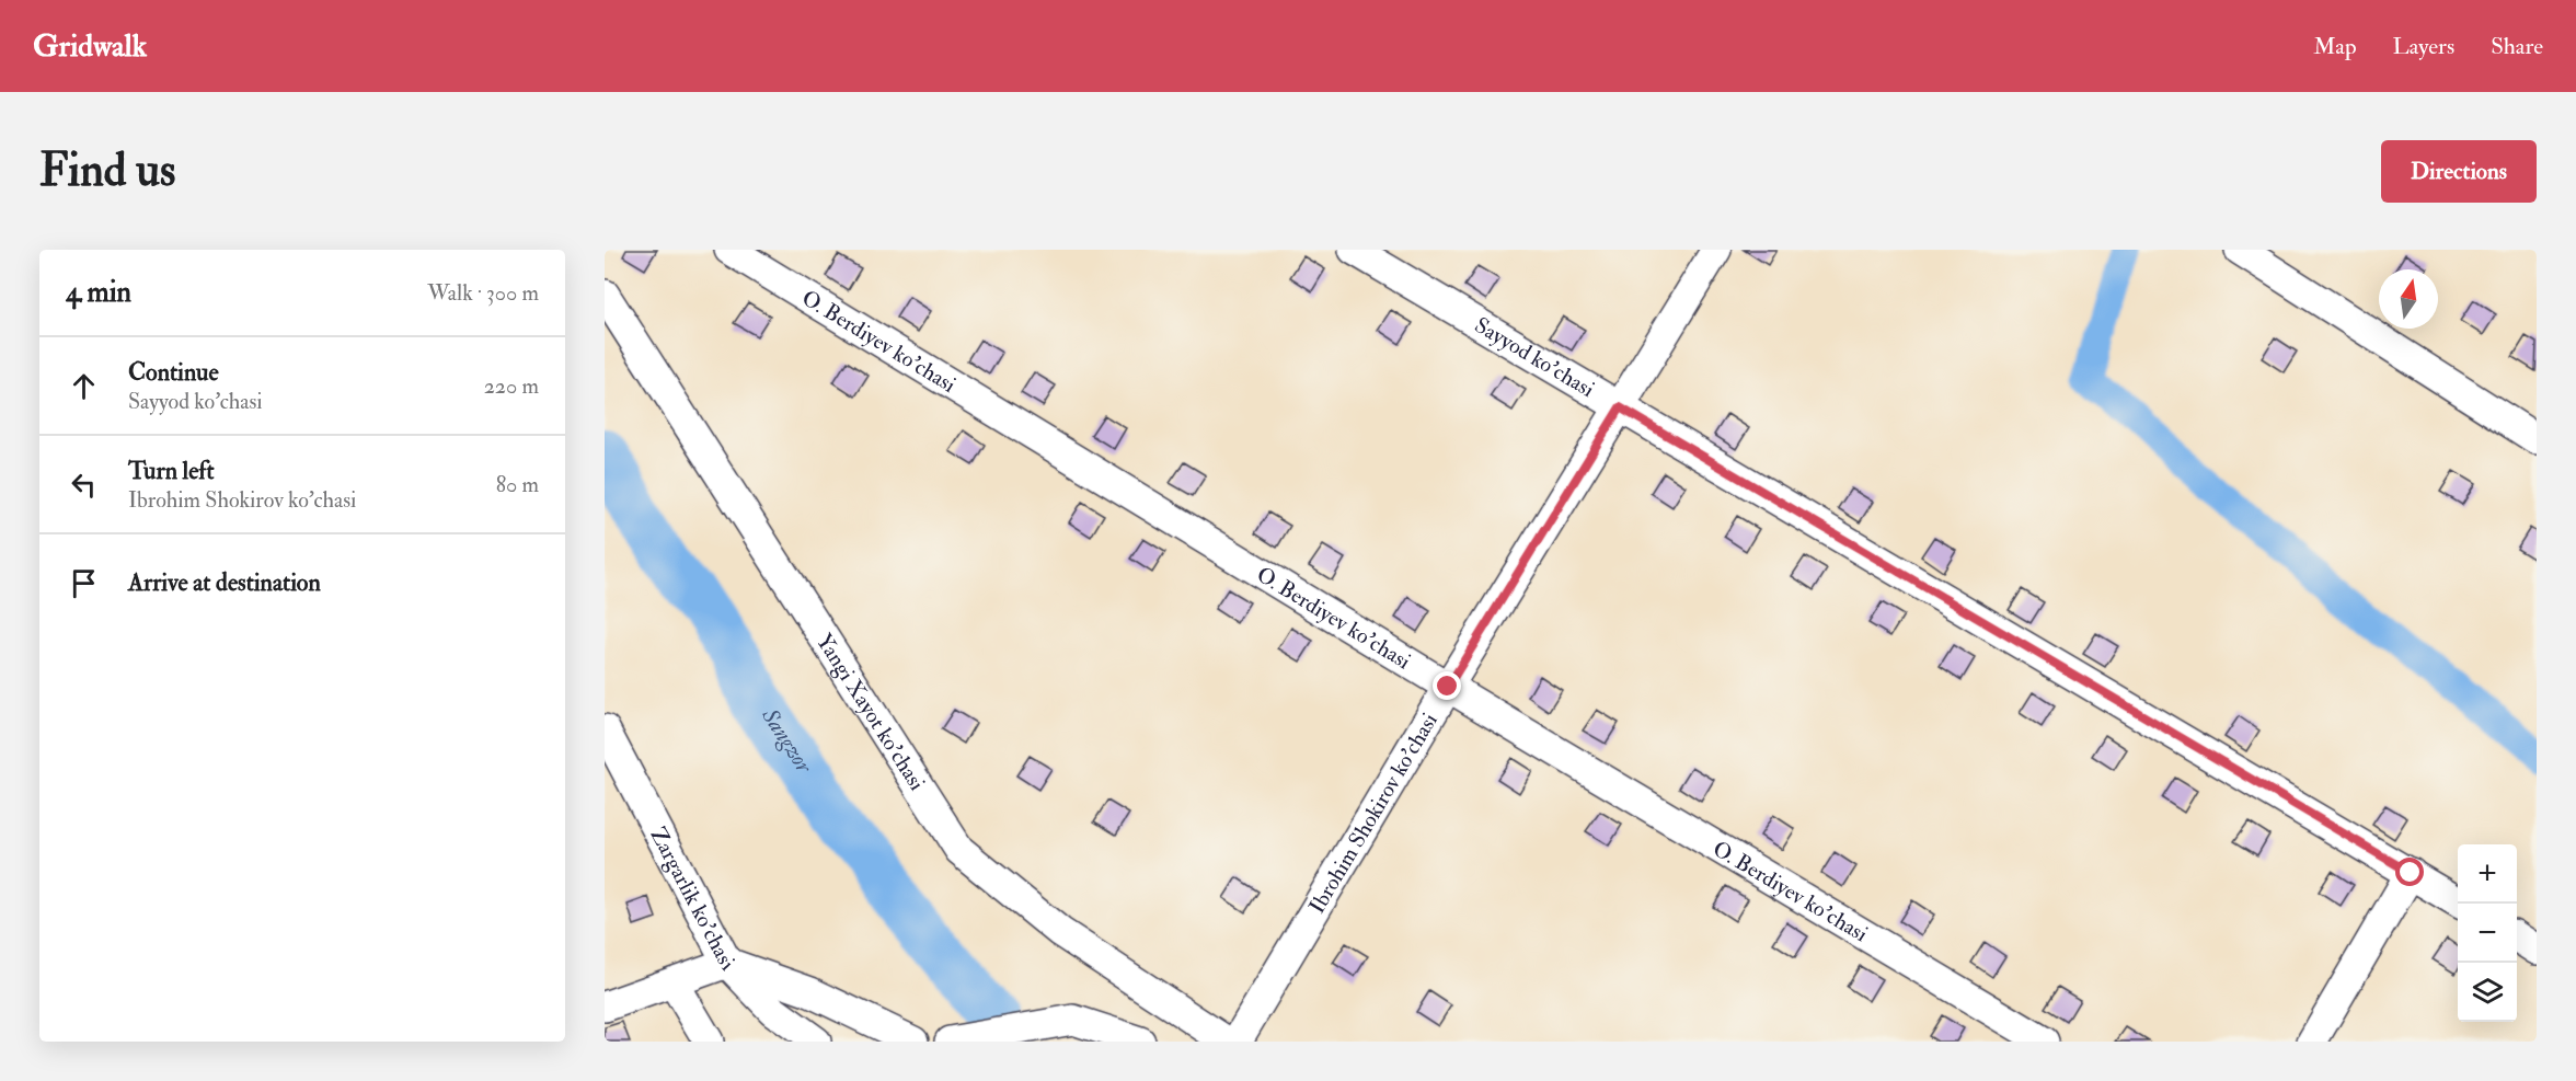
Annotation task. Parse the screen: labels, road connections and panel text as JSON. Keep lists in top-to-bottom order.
{
  "streets": {
    "street": [
      "O. Berdiyev ko'chasi",
      "Sayyod ko'chasi",
      "Yangi Xayot ko'chasi",
      "Ibrohim Shokirov ko'chasi",
      "Zargarlik ko'chasi"
    ]
  },
  "crossings": [
    ["O. Berdiyev ko'chasi", "Ibrohim Shokirov ko'chasi"],
    ["Sayyod ko'chasi", "Ibrohim Shokirov ko'chasi"]
  ],
  "water": ["Sangzor"],
  "north": "top",
  "page": {
    "header": "Gridwalk",
    "nav": ["Map", "Layers", "Share"],
    "buttons": "Directions",
    "title": "Find us",
    "heading": ["4 min", "Walk · 300 m"],
    "list": [
      ["Continue", "Sayyod ko'chasi", "220 m"],
      ["Turn left", "Ibrohim Shokirov ko'chasi", "80 m"],
      "Arrive at destination"
    ],
    "map_buttons": ["+", "−"]
  }
}
